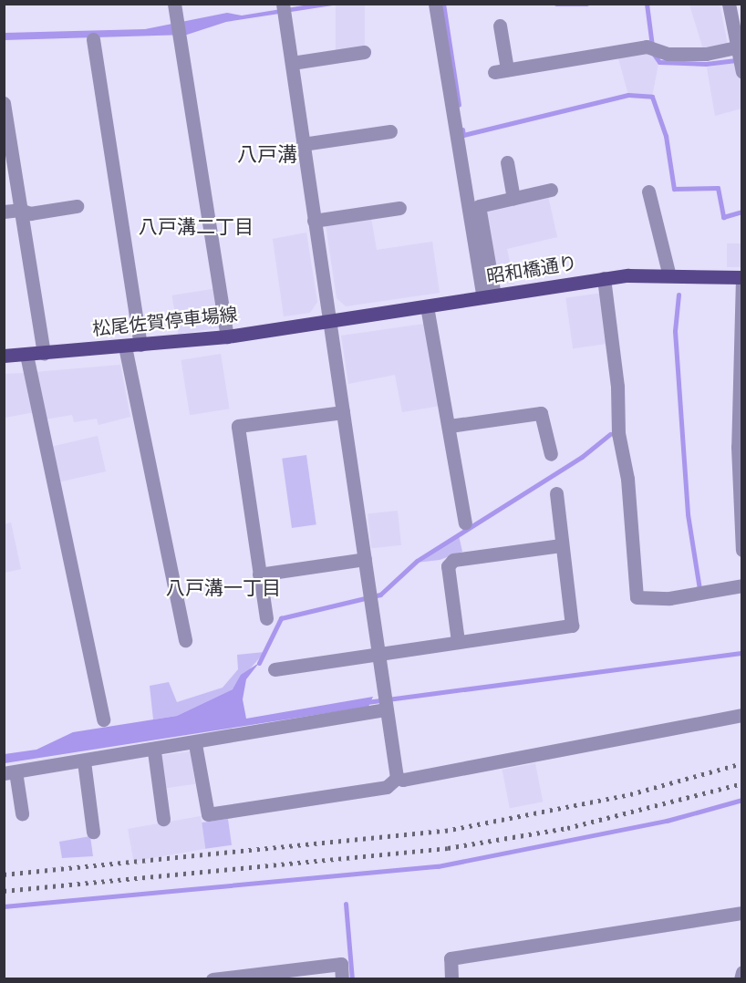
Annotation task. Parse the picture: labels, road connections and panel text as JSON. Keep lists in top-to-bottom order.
{
  "streets": {
    "main road": ["昭和橋通り", "松尾佐賀停車場線"]
  },
  "crossings": [
    ["昭和橋通り", "松尾佐賀停車場線"]
  ],
  "districts": ["八戸溝", "八戸溝二丁目", "八戸溝一丁目"]
}
